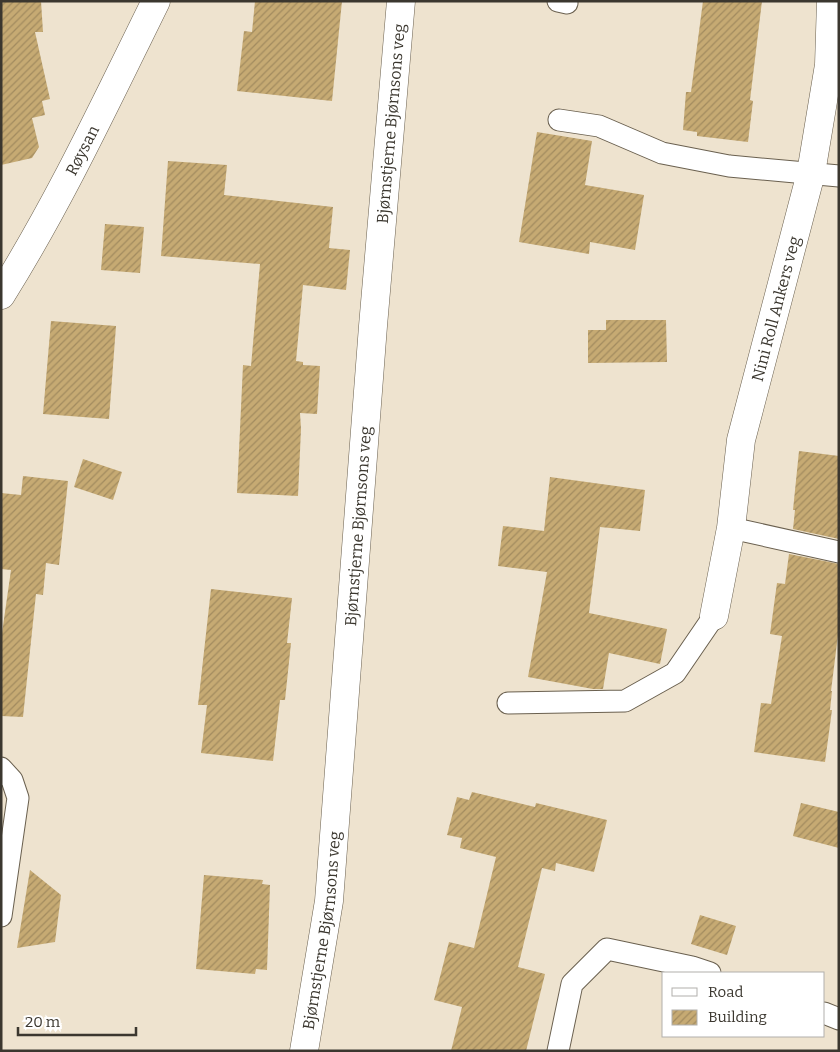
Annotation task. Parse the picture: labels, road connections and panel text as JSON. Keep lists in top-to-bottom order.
{
  "streets": {
    "street": ["Bjørnstjerne Bjørnsons veg", "Røysan", "Nini Roll Ankers veg"]
  },
  "legend": ["Road", "Building"],
  "scale_bar": "20 m"
}
